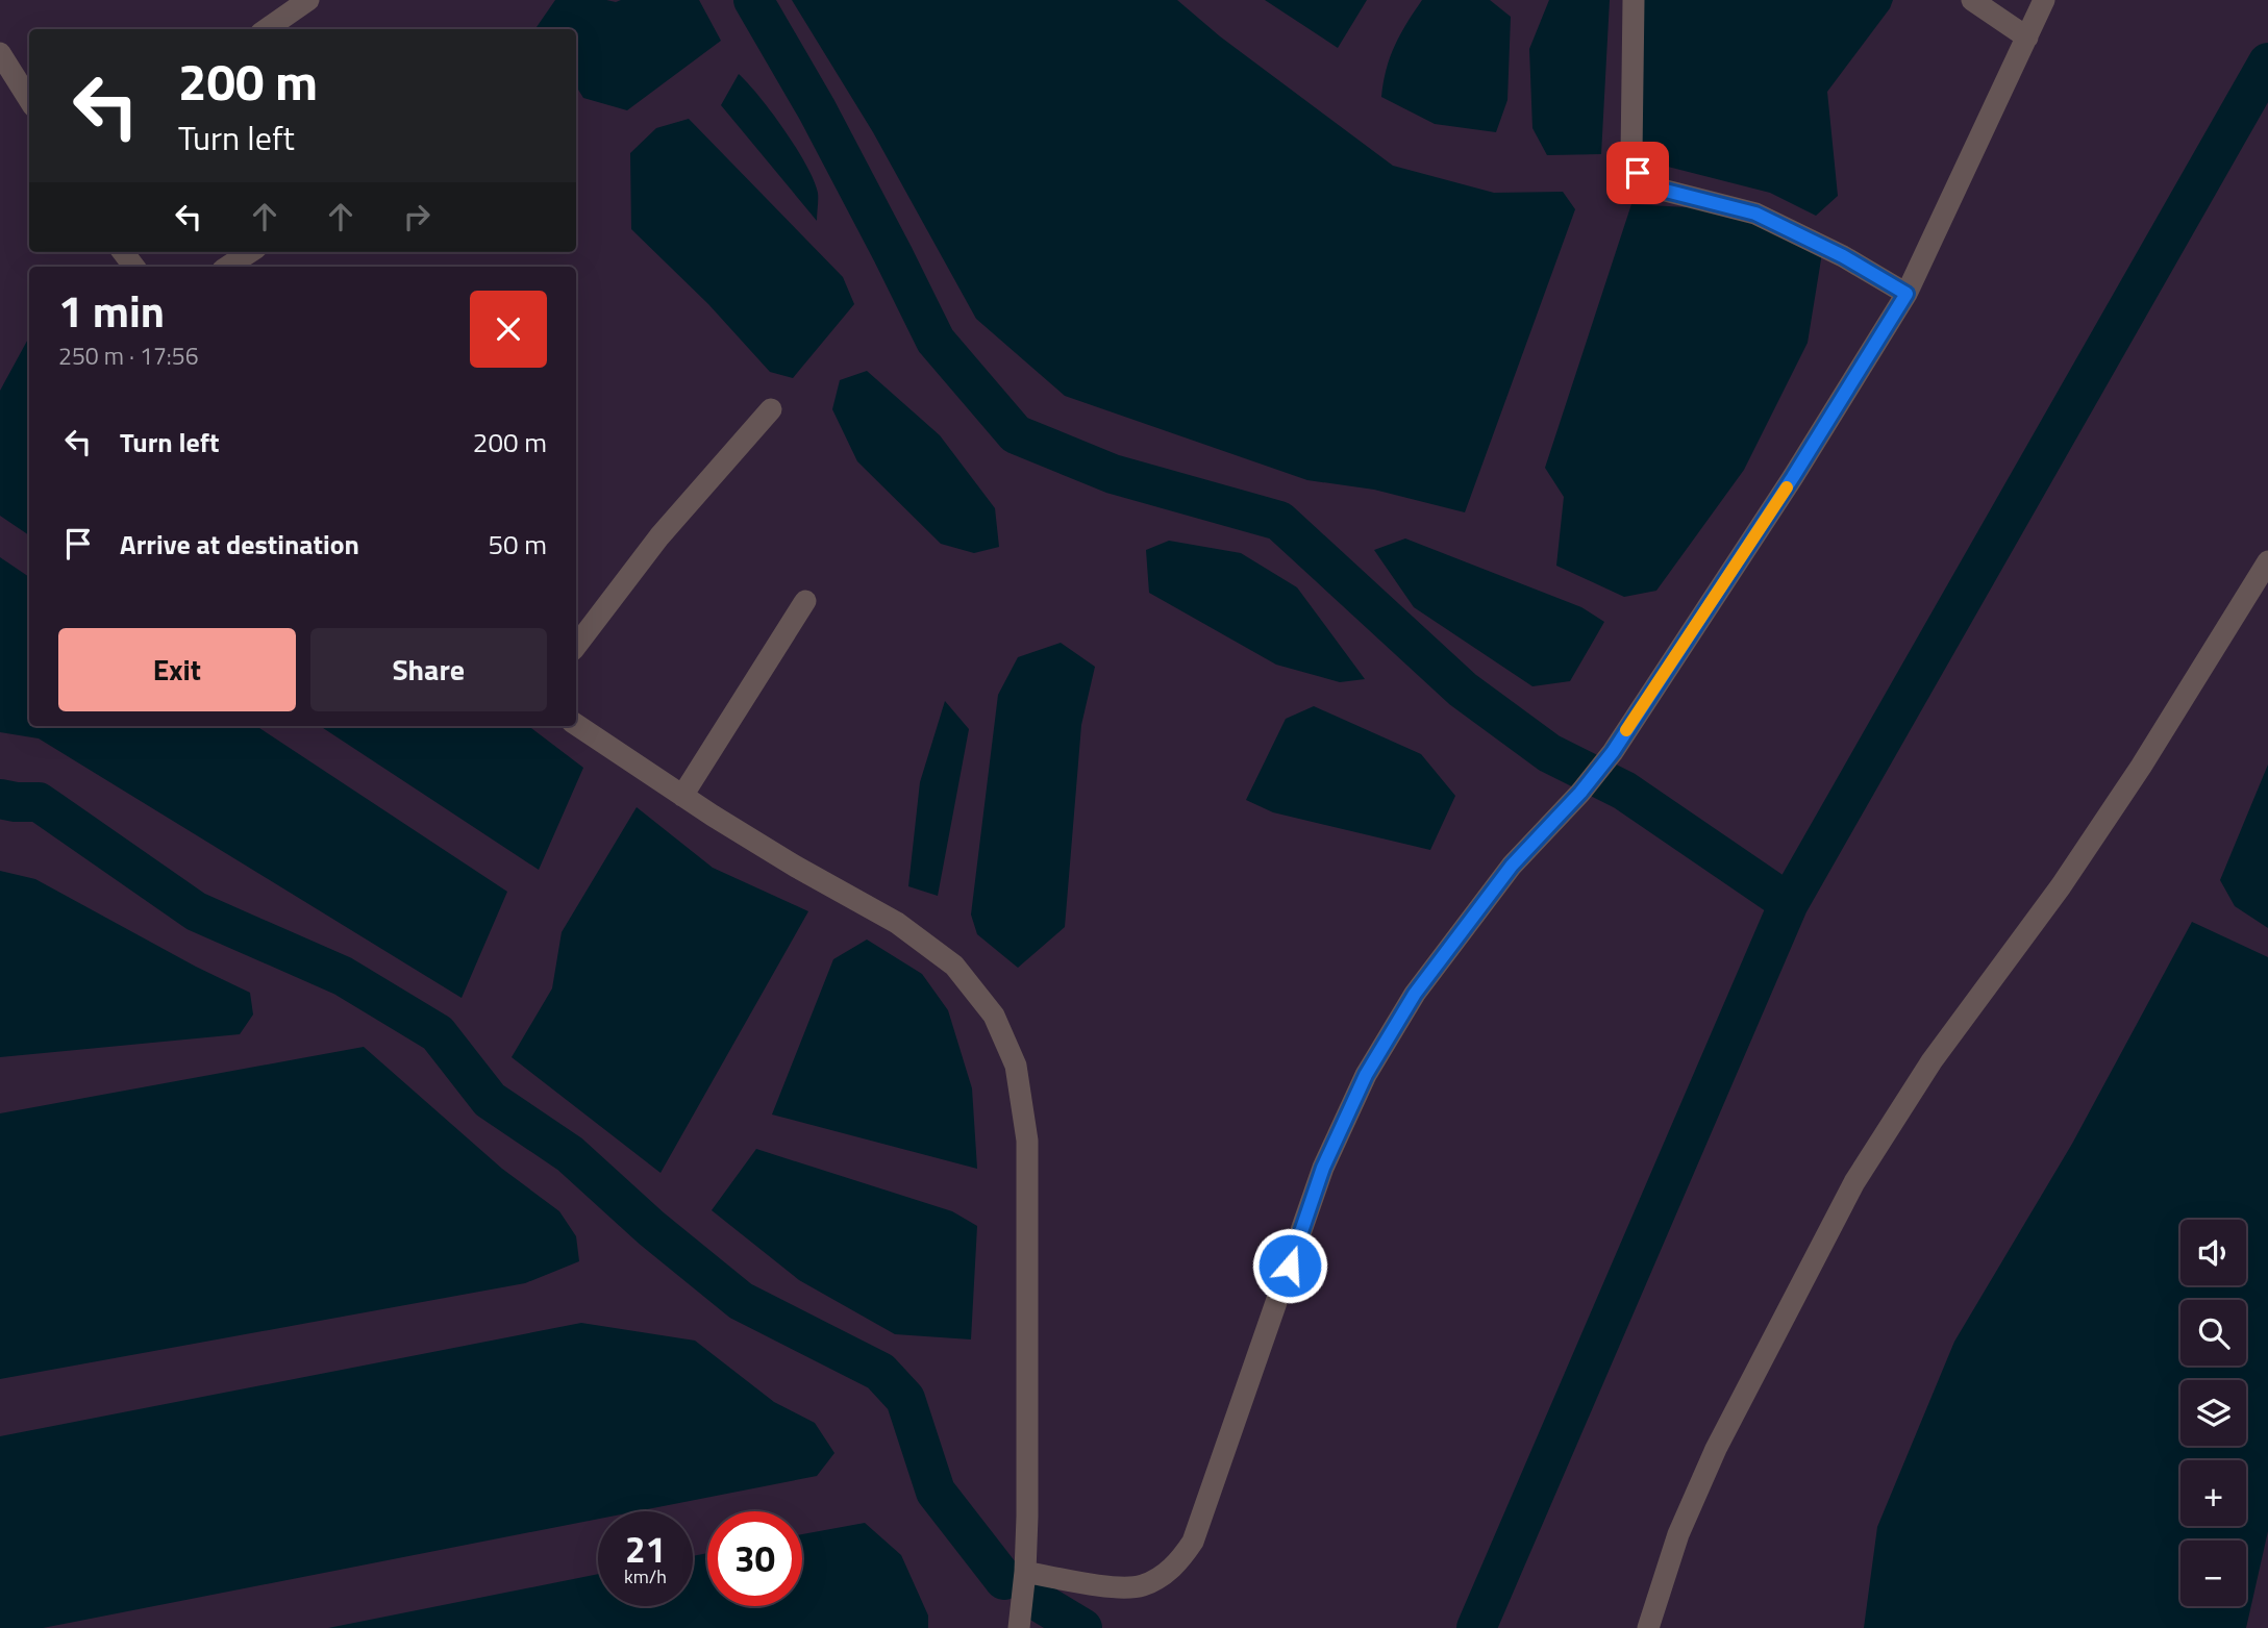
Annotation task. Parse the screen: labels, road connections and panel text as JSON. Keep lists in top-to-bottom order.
{
  "page": {
    "turn": ["200 m", "Turn left"],
    "heading": ["1 min", "250 m · 17:56"],
    "list": [
      {
        "name": "Turn left",
        "value": "200 m"
      },
      {
        "name": "Arrive at destination",
        "value": "50 m"
      }
    ],
    "buttons": ["Exit", "Share"],
    "map_buttons": ["+", "−"],
    "speed": "21 km/h",
    "limit": "30"
  }
}
